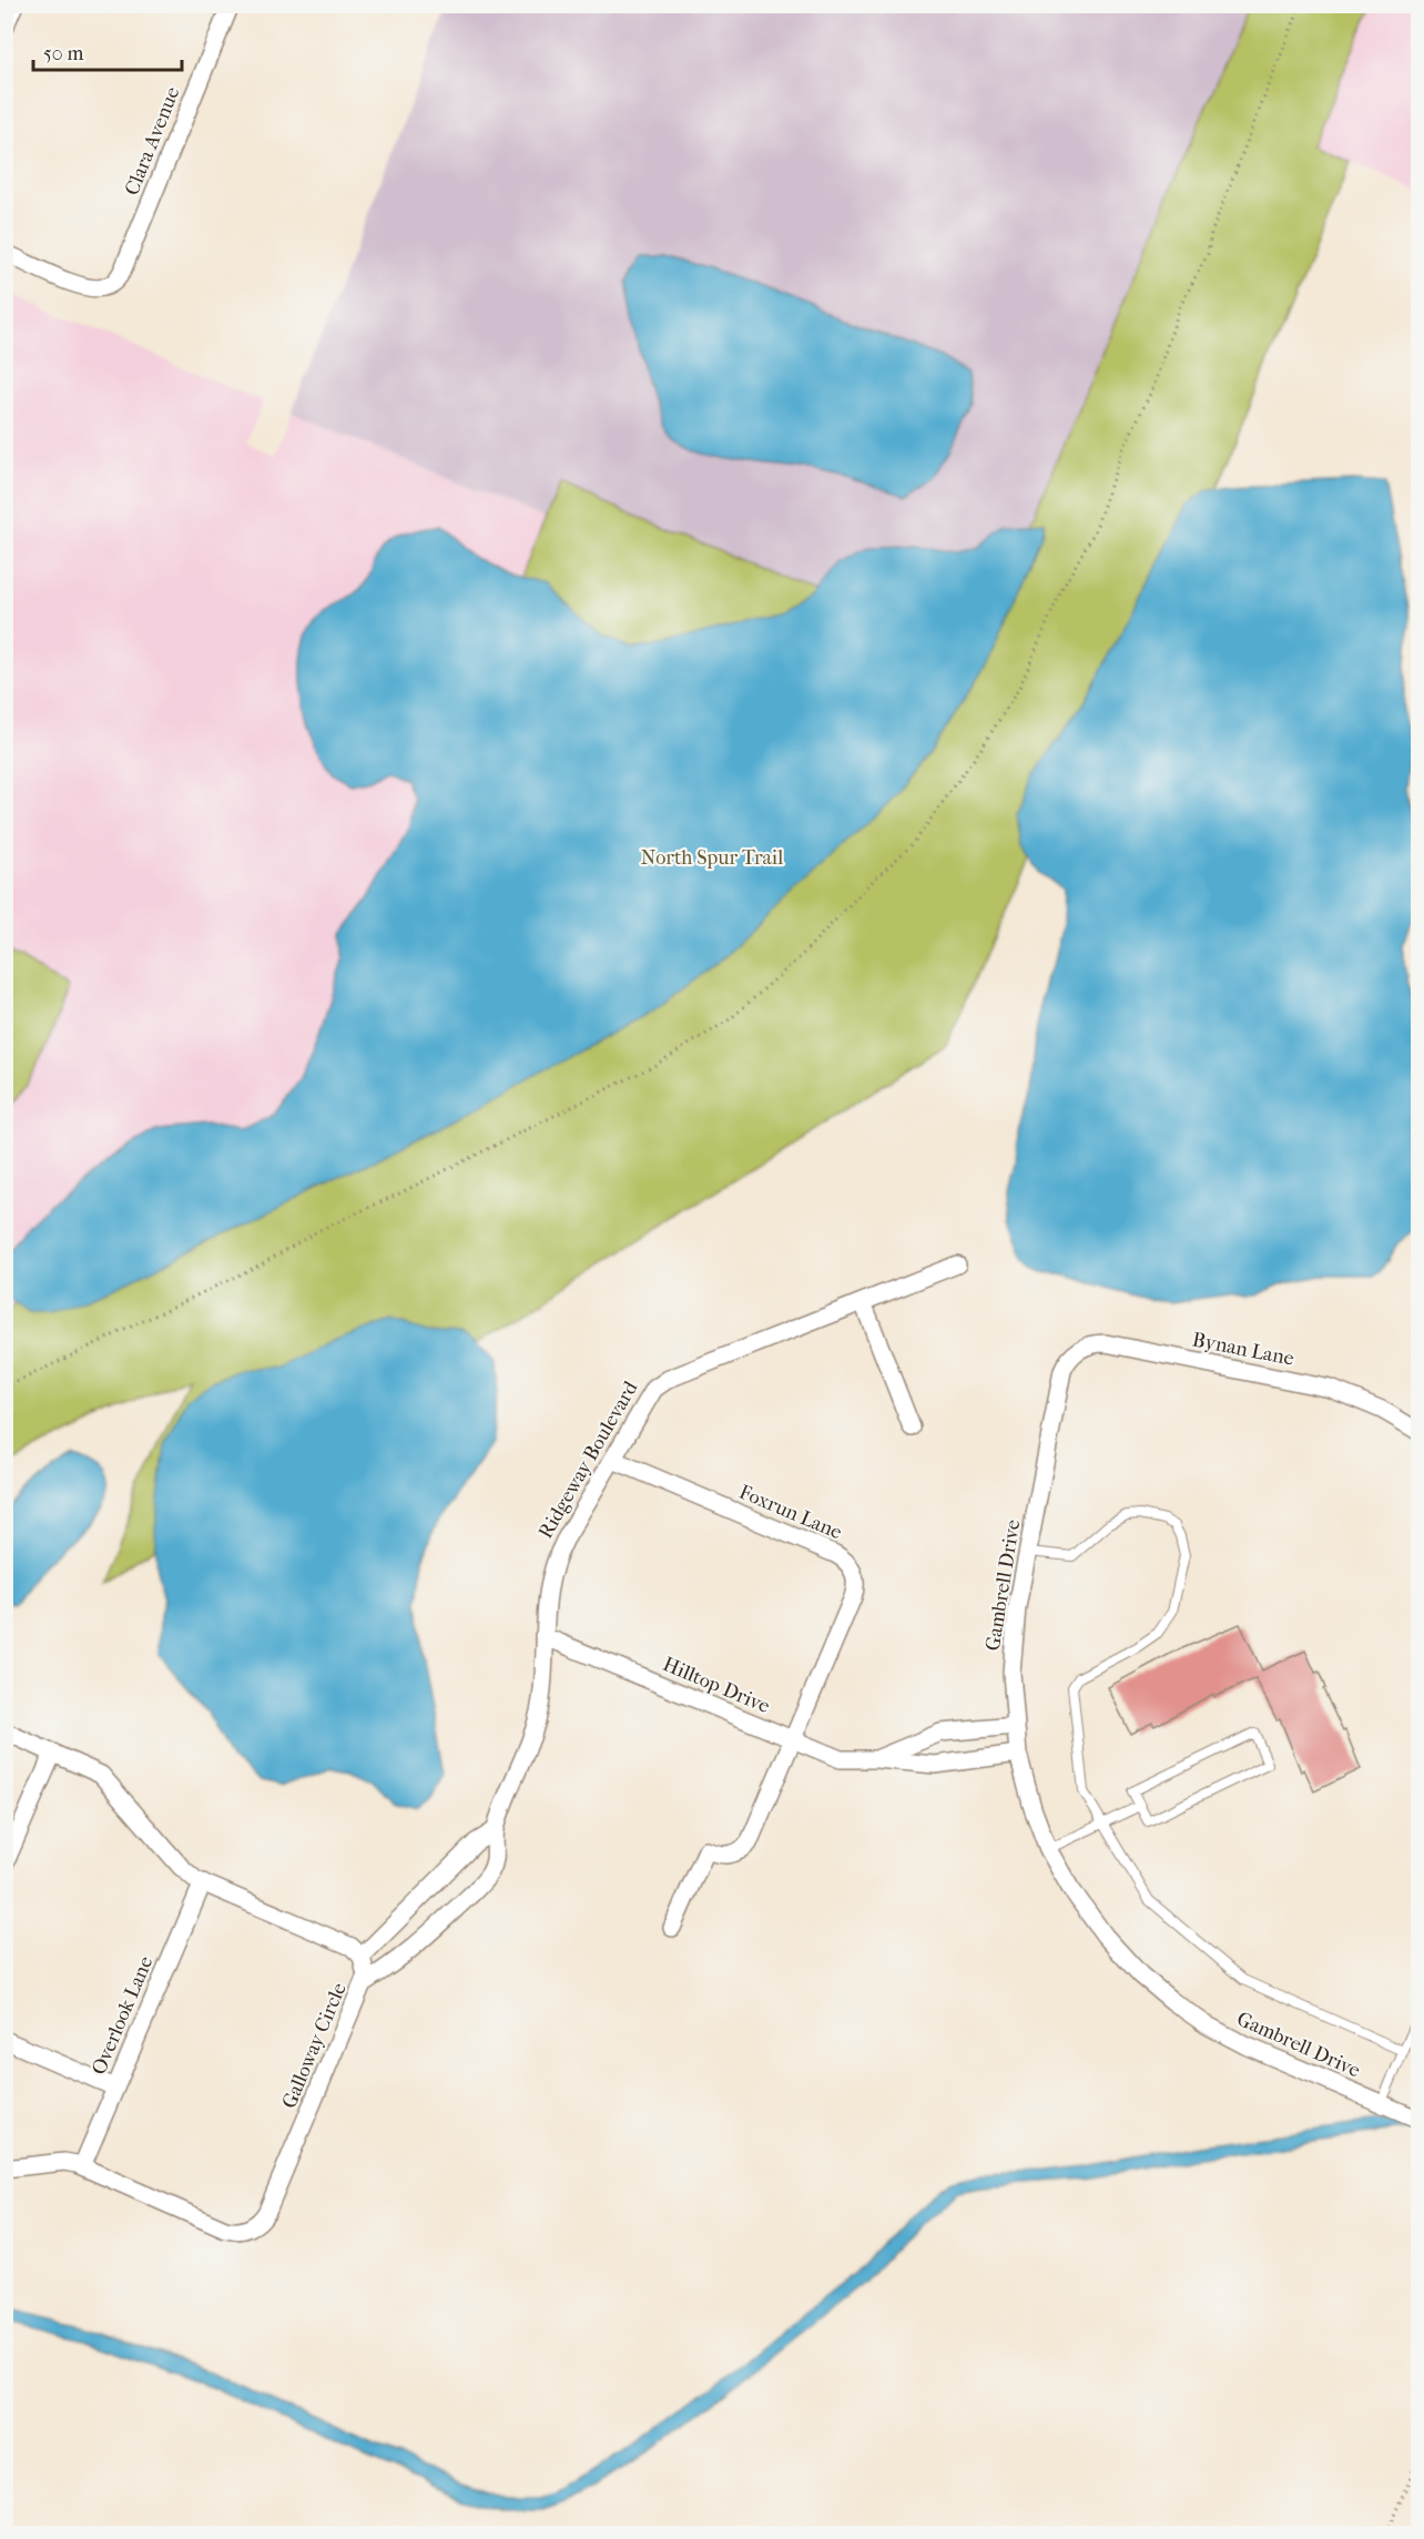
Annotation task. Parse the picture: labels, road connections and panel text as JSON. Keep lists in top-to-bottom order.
{
  "streets": {
    "street": [
      "Clara Avenue",
      "Bynan Lane",
      "Ridgeway Boulevard",
      "Foxrun Lane",
      "Gambrell Drive",
      "Hilltop Drive",
      "Overlook Lane",
      "Galloway Circle"
    ]
  },
  "crossings": [
    ["Bynan Lane", "Gambrell Drive"],
    ["Ridgeway Boulevard", "Foxrun Lane"],
    ["Ridgeway Boulevard", "Hilltop Drive"],
    ["Ridgeway Boulevard", "Galloway Circle"],
    ["Foxrun Lane", "Hilltop Drive"],
    ["Gambrell Drive", "Hilltop Drive"],
    ["Overlook Lane", "Galloway Circle"]
  ],
  "parks": ["North Spur Trail"],
  "scale_bar": "50 m"
}
